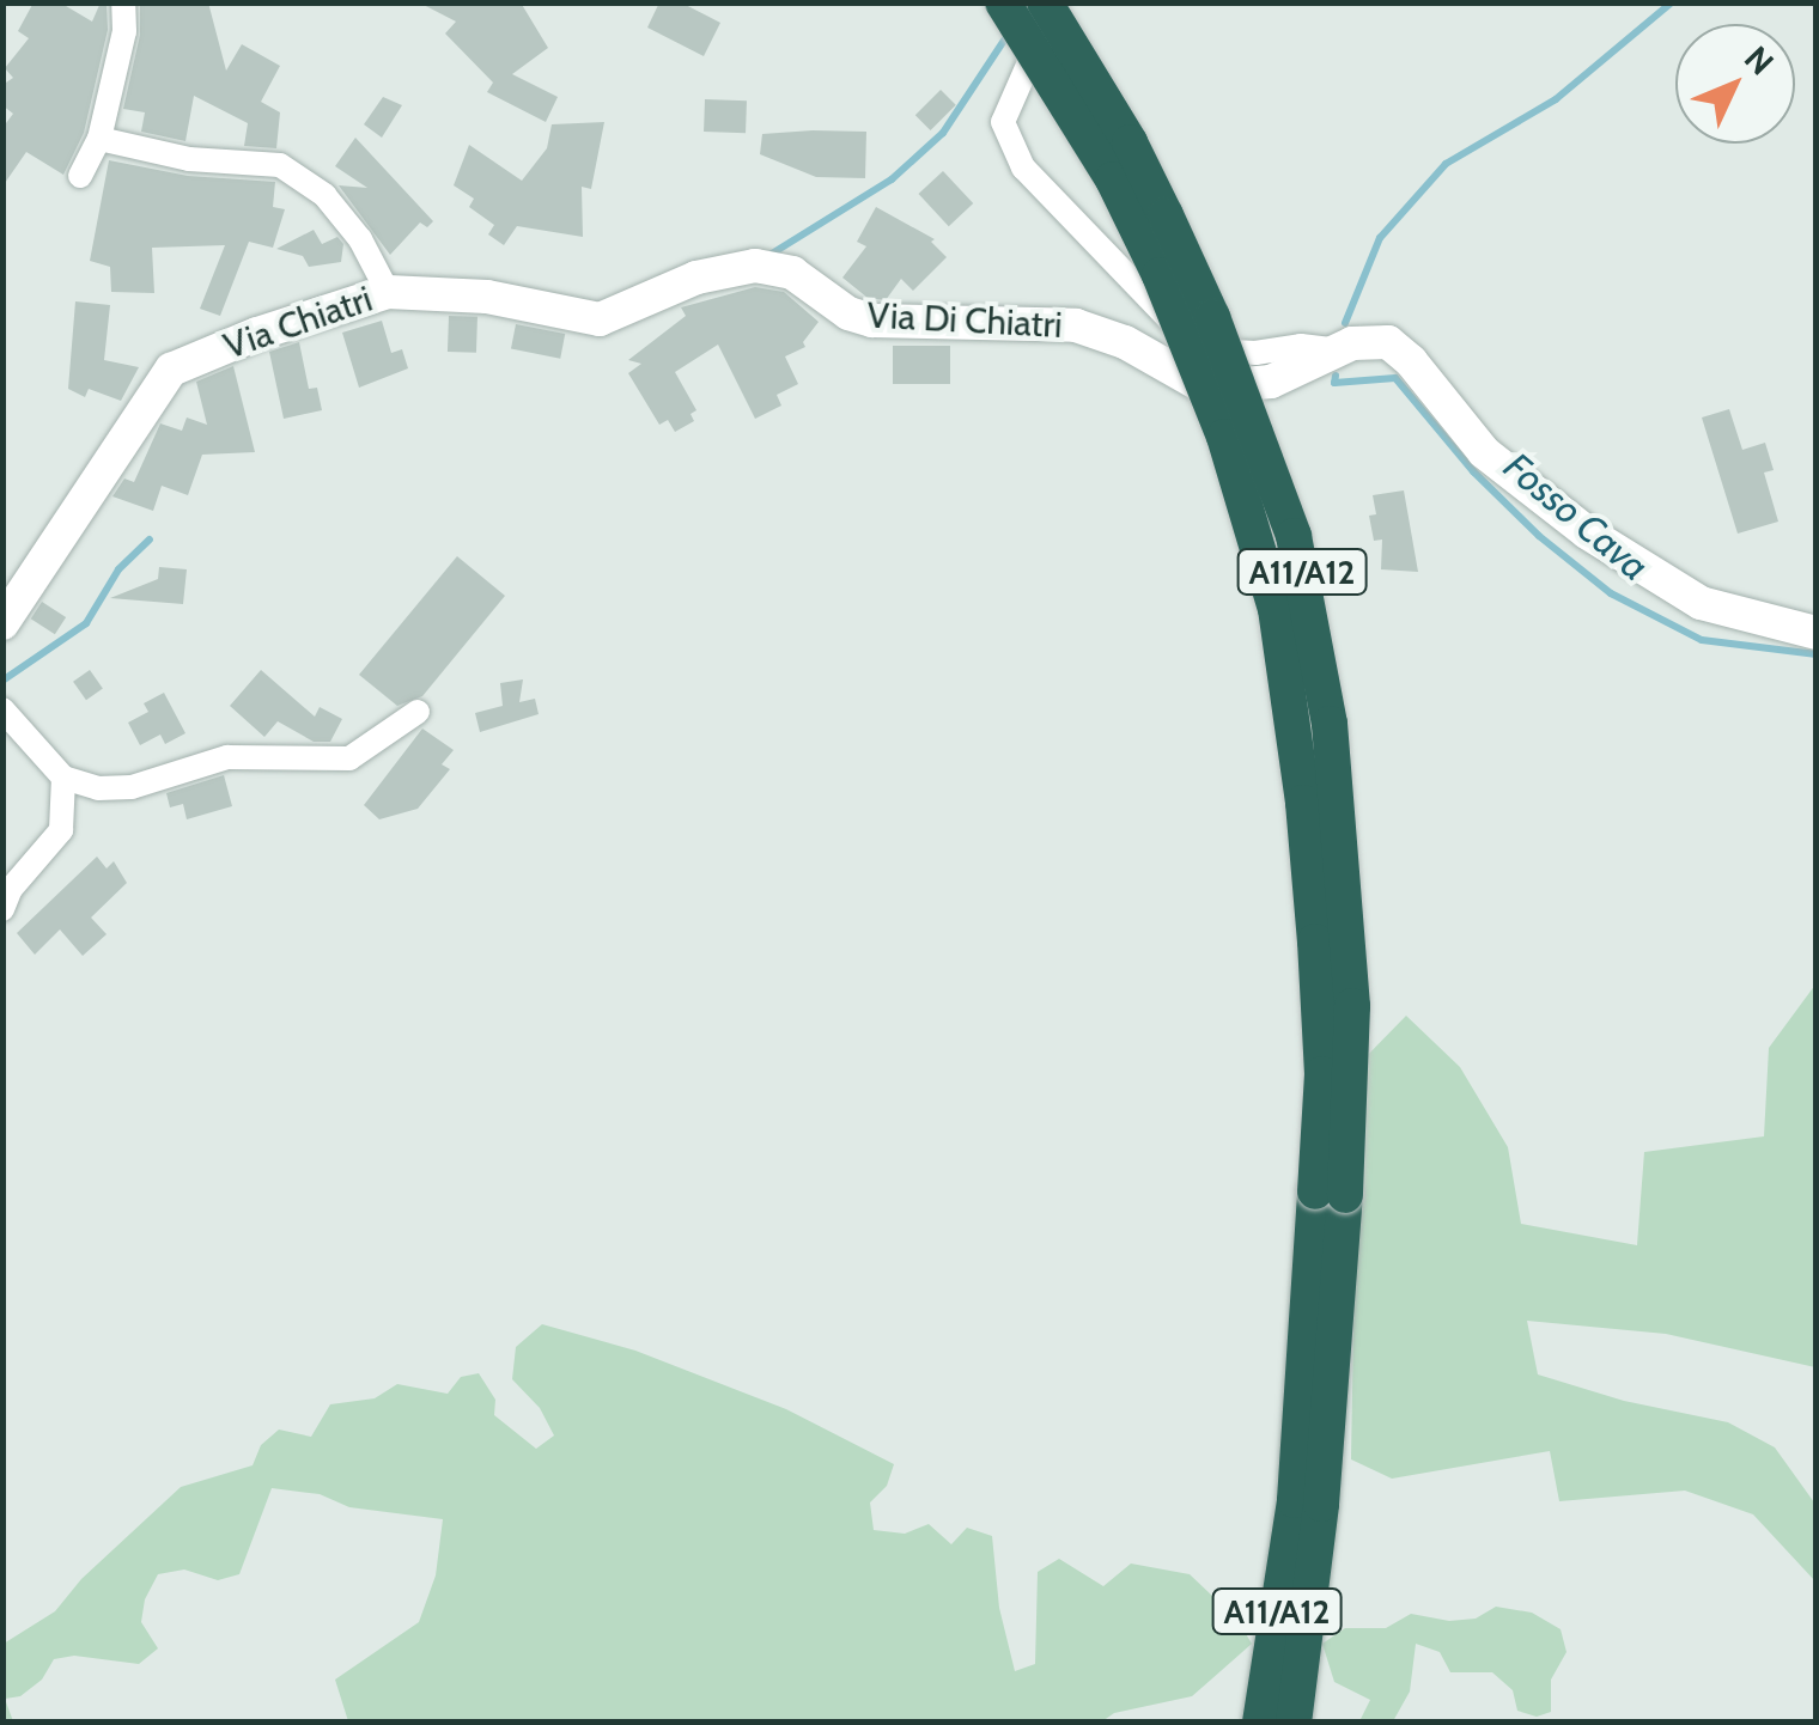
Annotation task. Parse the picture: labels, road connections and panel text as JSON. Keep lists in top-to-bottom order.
{
  "streets": {
    "highway": ["A11/A12"],
    "street": ["Via Di Chiatri", "Via Chiatri"]
  },
  "crossings": [
    ["Via Di Chiatri", "Via Chiatri"]
  ],
  "water": ["Fosso Cava"],
  "north": "top right"
}
